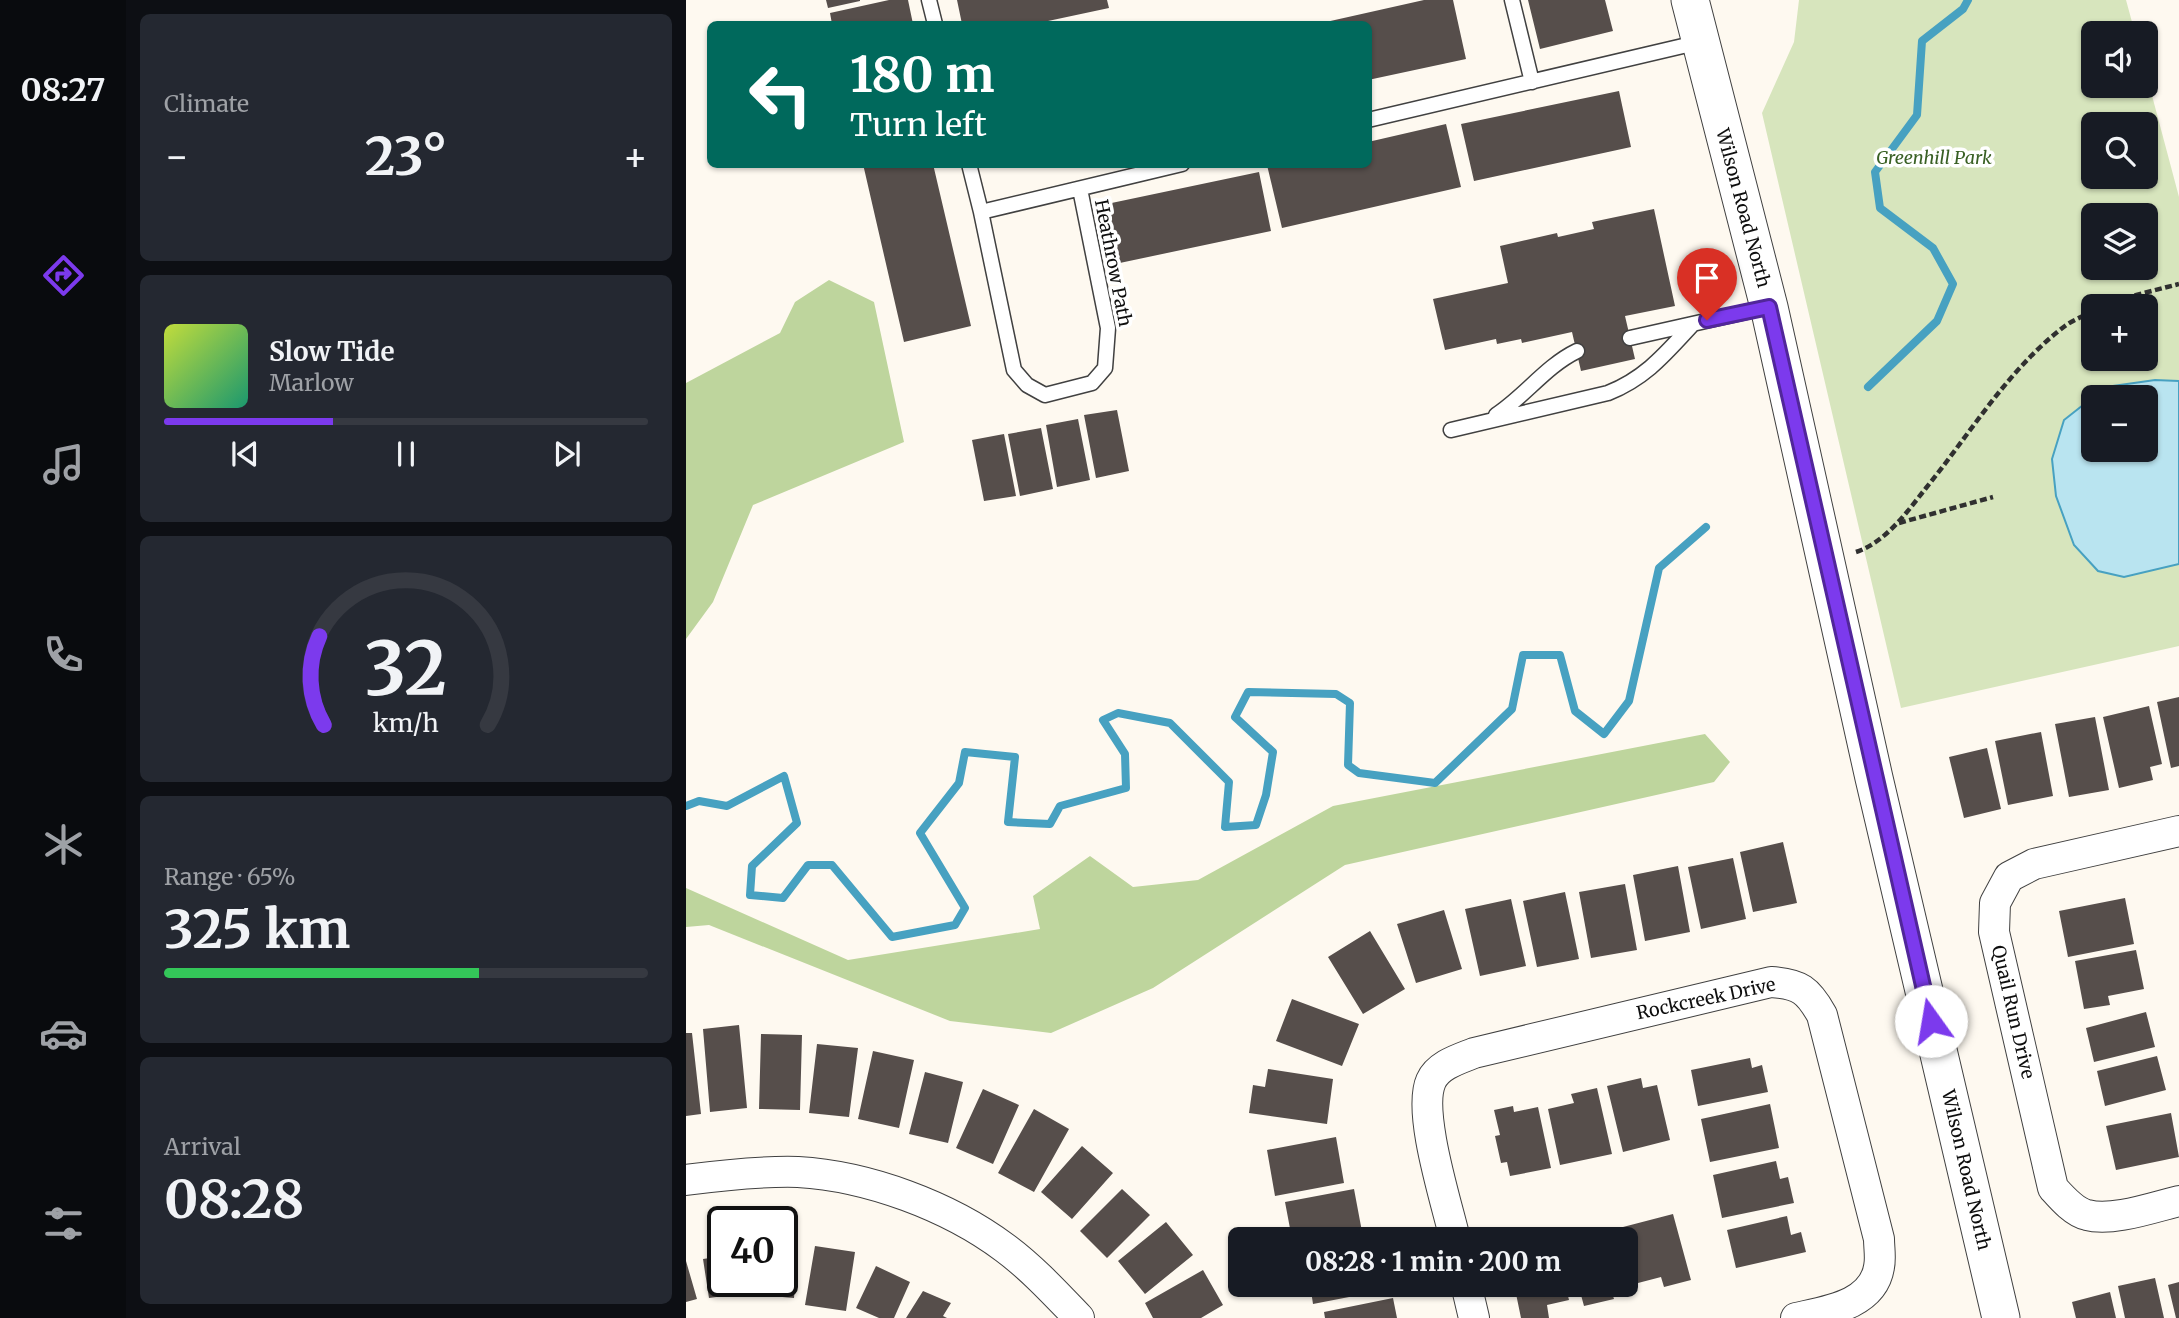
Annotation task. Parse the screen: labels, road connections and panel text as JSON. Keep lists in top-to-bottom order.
{
  "streets": {
    "street": ["Wilson Road North", "Rockcreek Drive", "Quail Run Drive"],
    "lane": ["Heathrow Path"]
  },
  "parks": ["Greenhill Park"],
  "page": {
    "tabs": "08:27",
    "tile": [
      "Climate",
      ["Range · 65%", "325 km"],
      ["Arrival", "08:28"]
    ],
    "map_buttons": ["+", "−"],
    "turn": ["180 m", "Turn left"],
    "heat": ["−", "23°", "+"],
    "song": ["Slow Tide", "Marlow"],
    "limit": "40",
    "trip": "08:28 · 1 min · 200 m",
    "gauge": ["32", "km/h"]
  }
}
